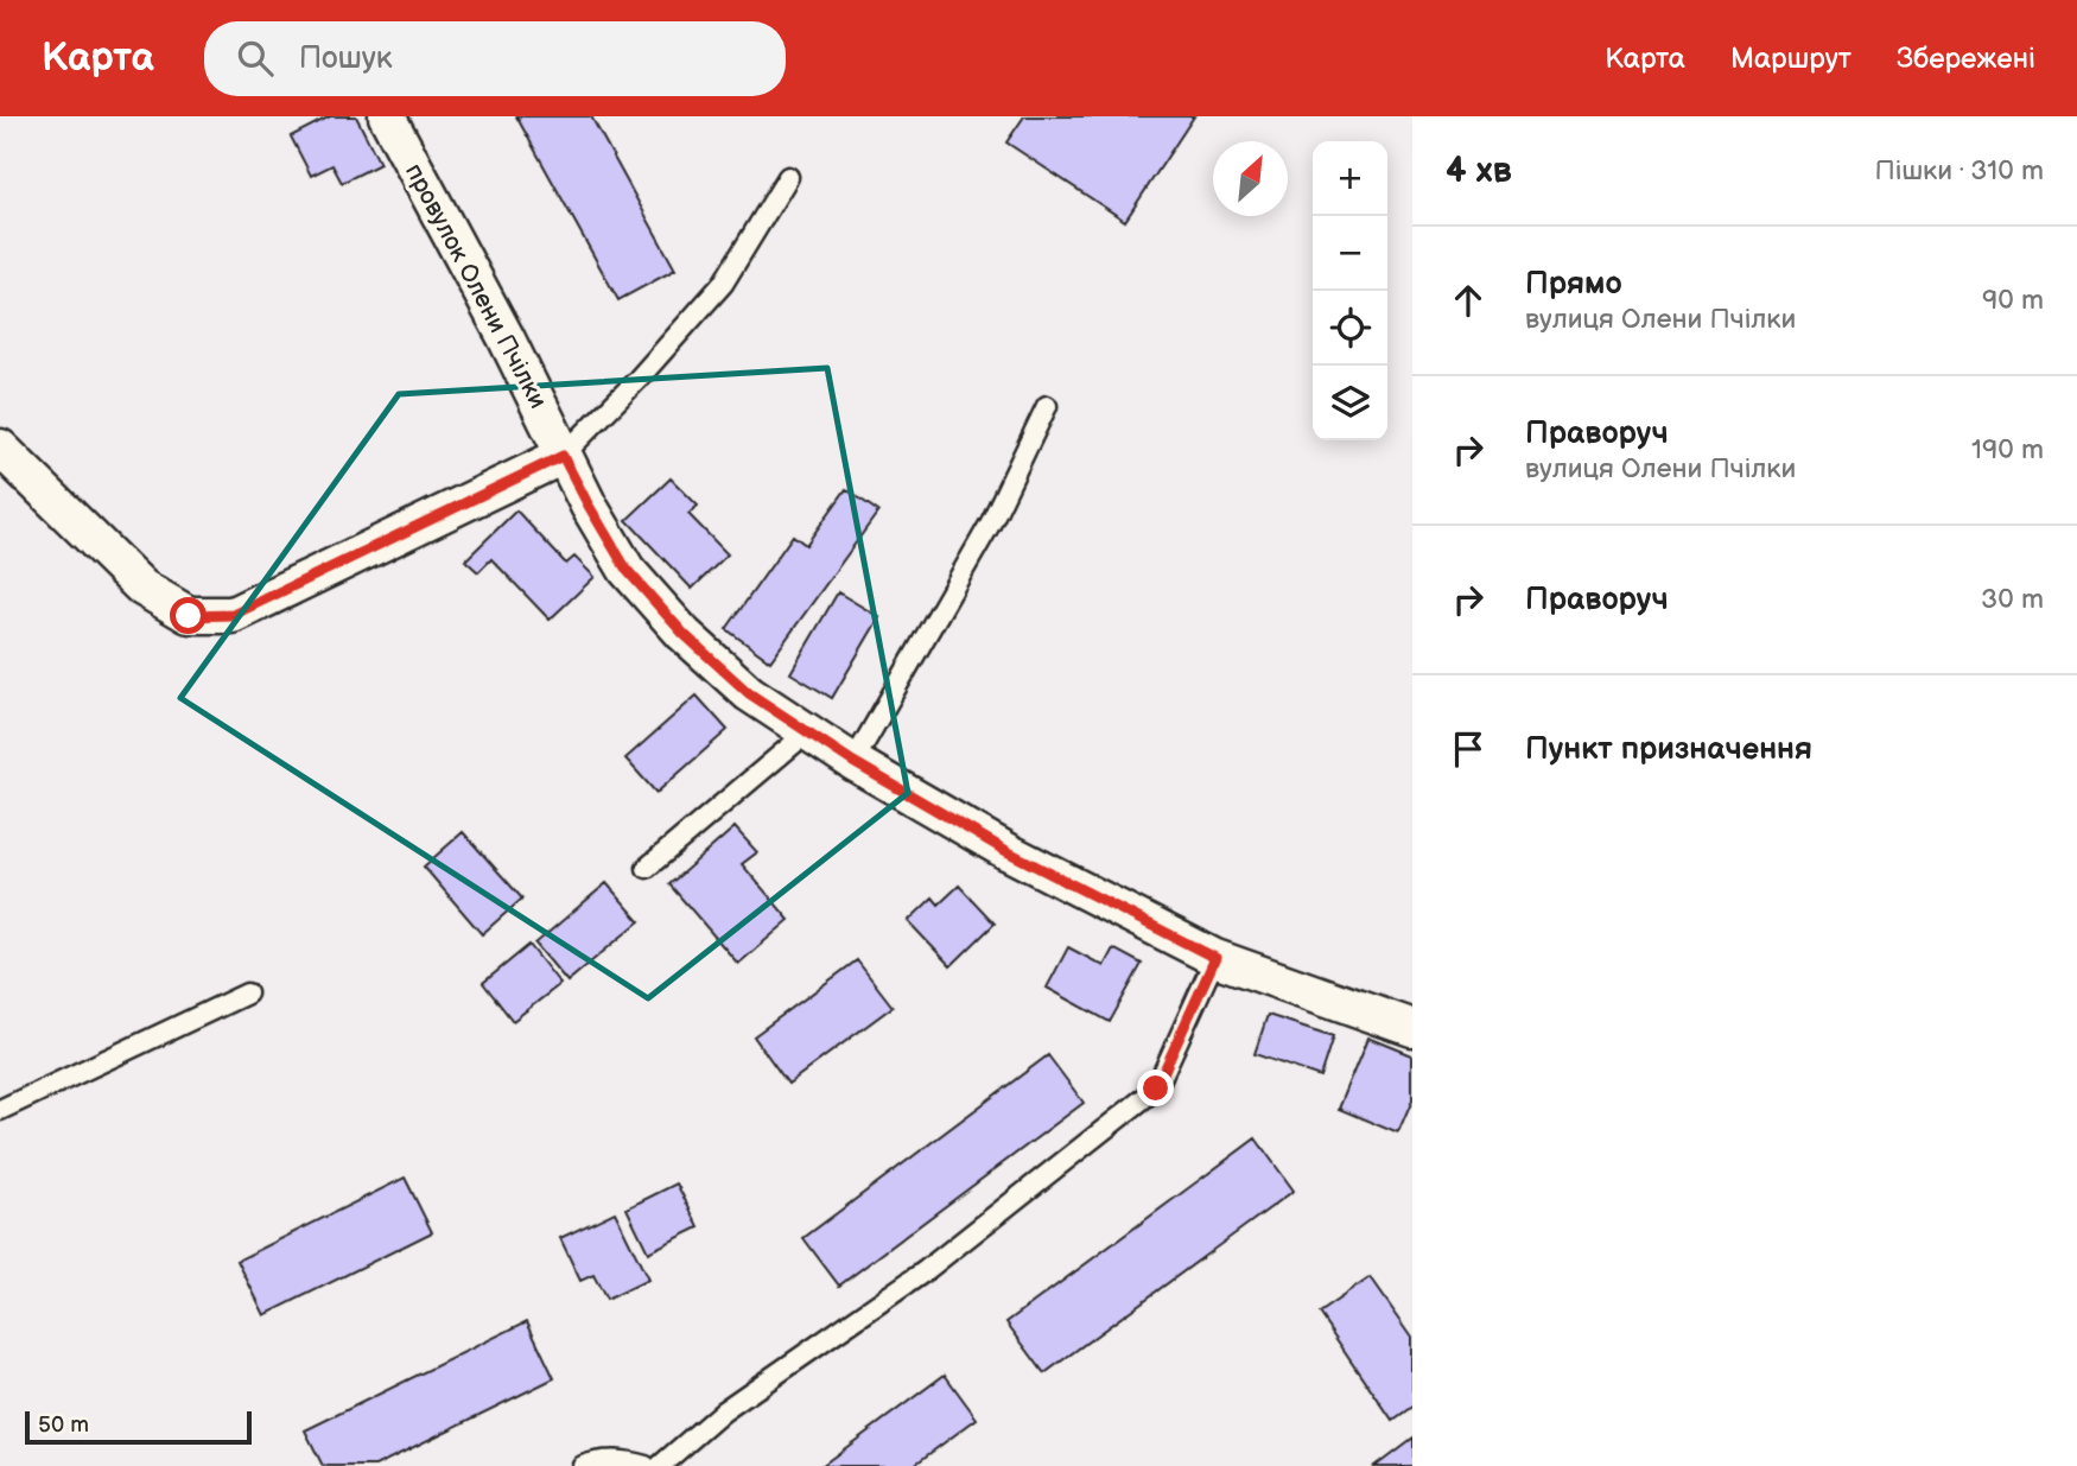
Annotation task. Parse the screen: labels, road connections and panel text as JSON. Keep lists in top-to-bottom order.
{
  "streets": {
    "street": ["провулок Олени Пчілки"]
  },
  "scale_bar": "50 m",
  "north": "top right",
  "page": {
    "header": "Карта",
    "search": "Пошук",
    "nav": ["Карта", "Маршрут", "Збережені"],
    "heading": ["4 хв", "Пішки · 310 m"],
    "map_buttons": ["+", "−"],
    "list": [
      ["Прямо", "вулиця Олени Пчілки", "90 m"],
      ["Праворуч", "вулиця Олени Пчілки", "190 m"],
      ["Праворуч", "30 m"],
      "Пункт призначення"
    ],
    "scale": "50 m"
  }
}
